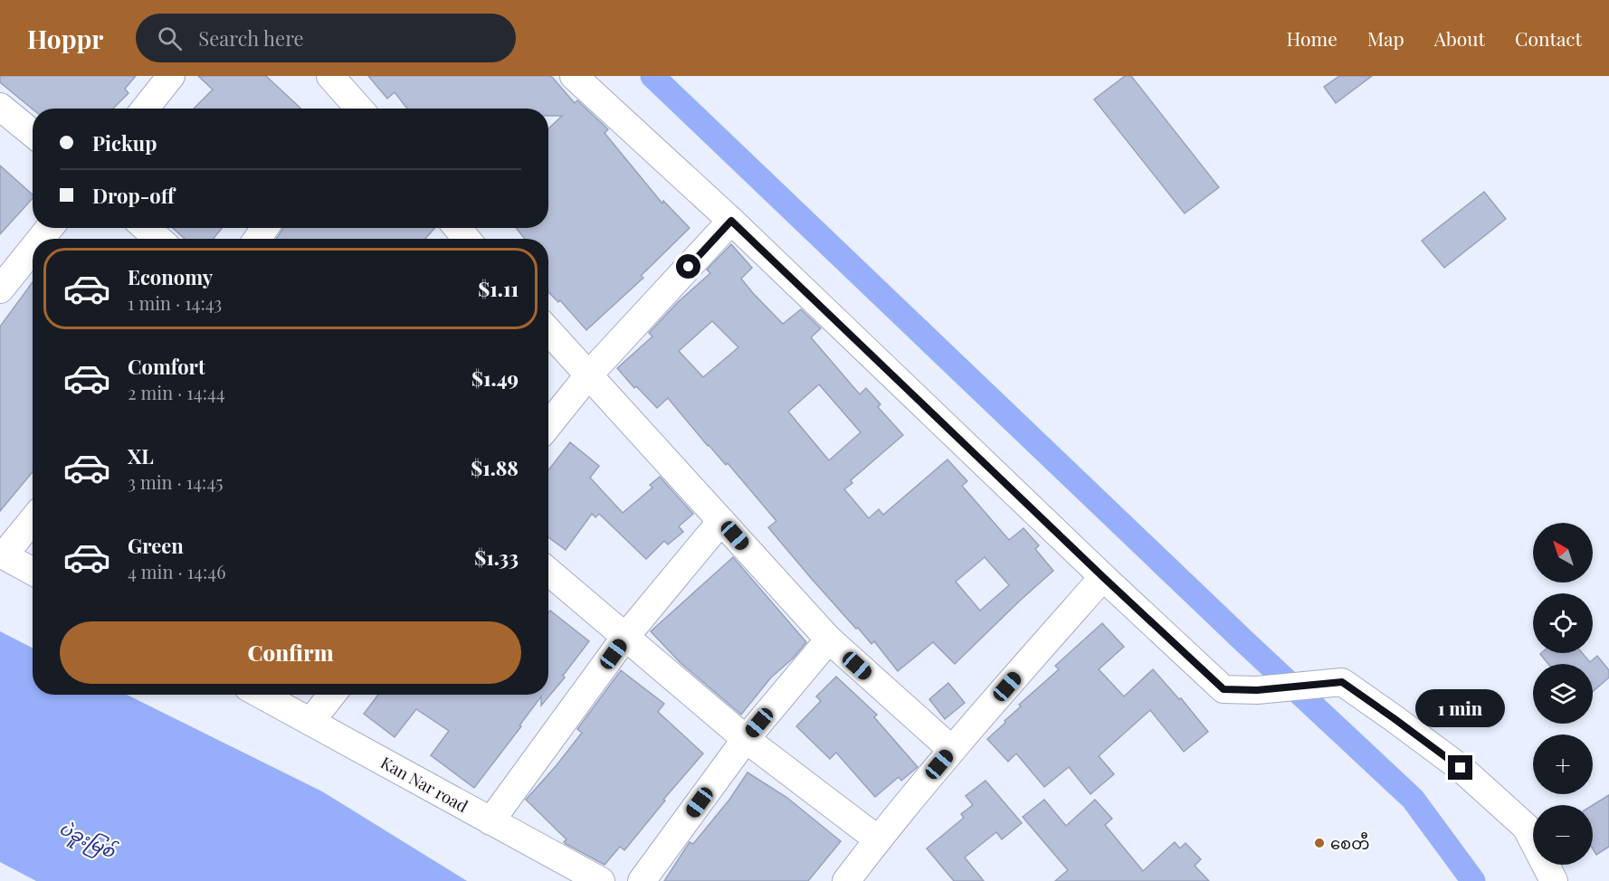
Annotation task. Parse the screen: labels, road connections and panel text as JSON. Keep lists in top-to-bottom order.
{
  "streets": {
    "street": ["Kan Nar road"]
  },
  "water": ["ပဲခူးမြစ်"],
  "places": ["စေတီ"],
  "north": "top left",
  "page": {
    "header": "Hoppr",
    "search": "Search here",
    "nav": [
      "Home",
      "Map",
      "About",
      "Contact"
    ],
    "banner": ["Pickup", "Drop-off"],
    "list": [
      {
        "name": "Economy",
        "note": "1 min · 14:43",
        "value": "$1.11"
      },
      {
        "name": "Comfort",
        "note": "2 min · 14:44",
        "value": "$1.49"
      },
      {
        "name": "XL",
        "note": "3 min · 14:45",
        "value": "$1.88"
      },
      {
        "name": "Green",
        "note": "4 min · 14:46",
        "value": "$1.33"
      }
    ],
    "map_buttons": ["+", "−"],
    "buttons": "Confirm",
    "bubble": "1 min"
  }
}
